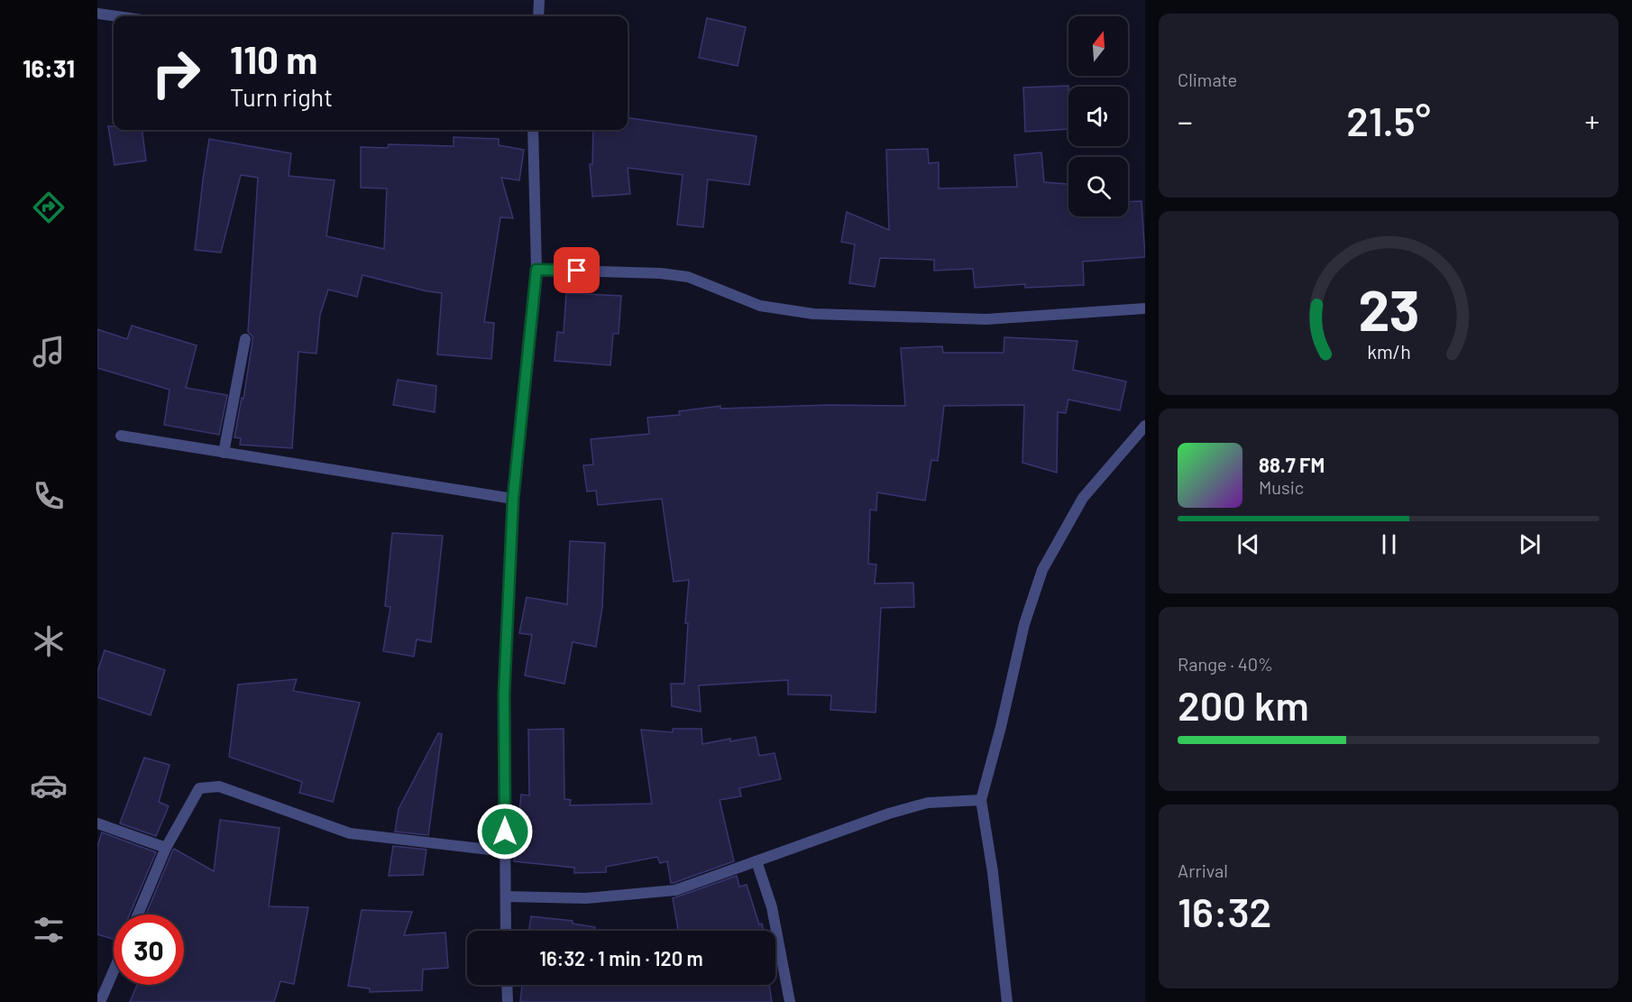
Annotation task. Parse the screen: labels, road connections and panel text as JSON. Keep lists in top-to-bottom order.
{
  "north": "top",
  "page": {
    "tabs": "16:31",
    "tile": [
      "Climate",
      ["Range · 40%", "200 km"],
      ["Arrival", "16:32"]
    ],
    "turn": ["110 m", "Turn right"],
    "heat": ["−", "21.5°", "+"],
    "song": ["88.7 FM", "Music"],
    "limit": "30",
    "trip": "16:32 · 1 min · 120 m",
    "gauge": ["23", "km/h"]
  }
}
